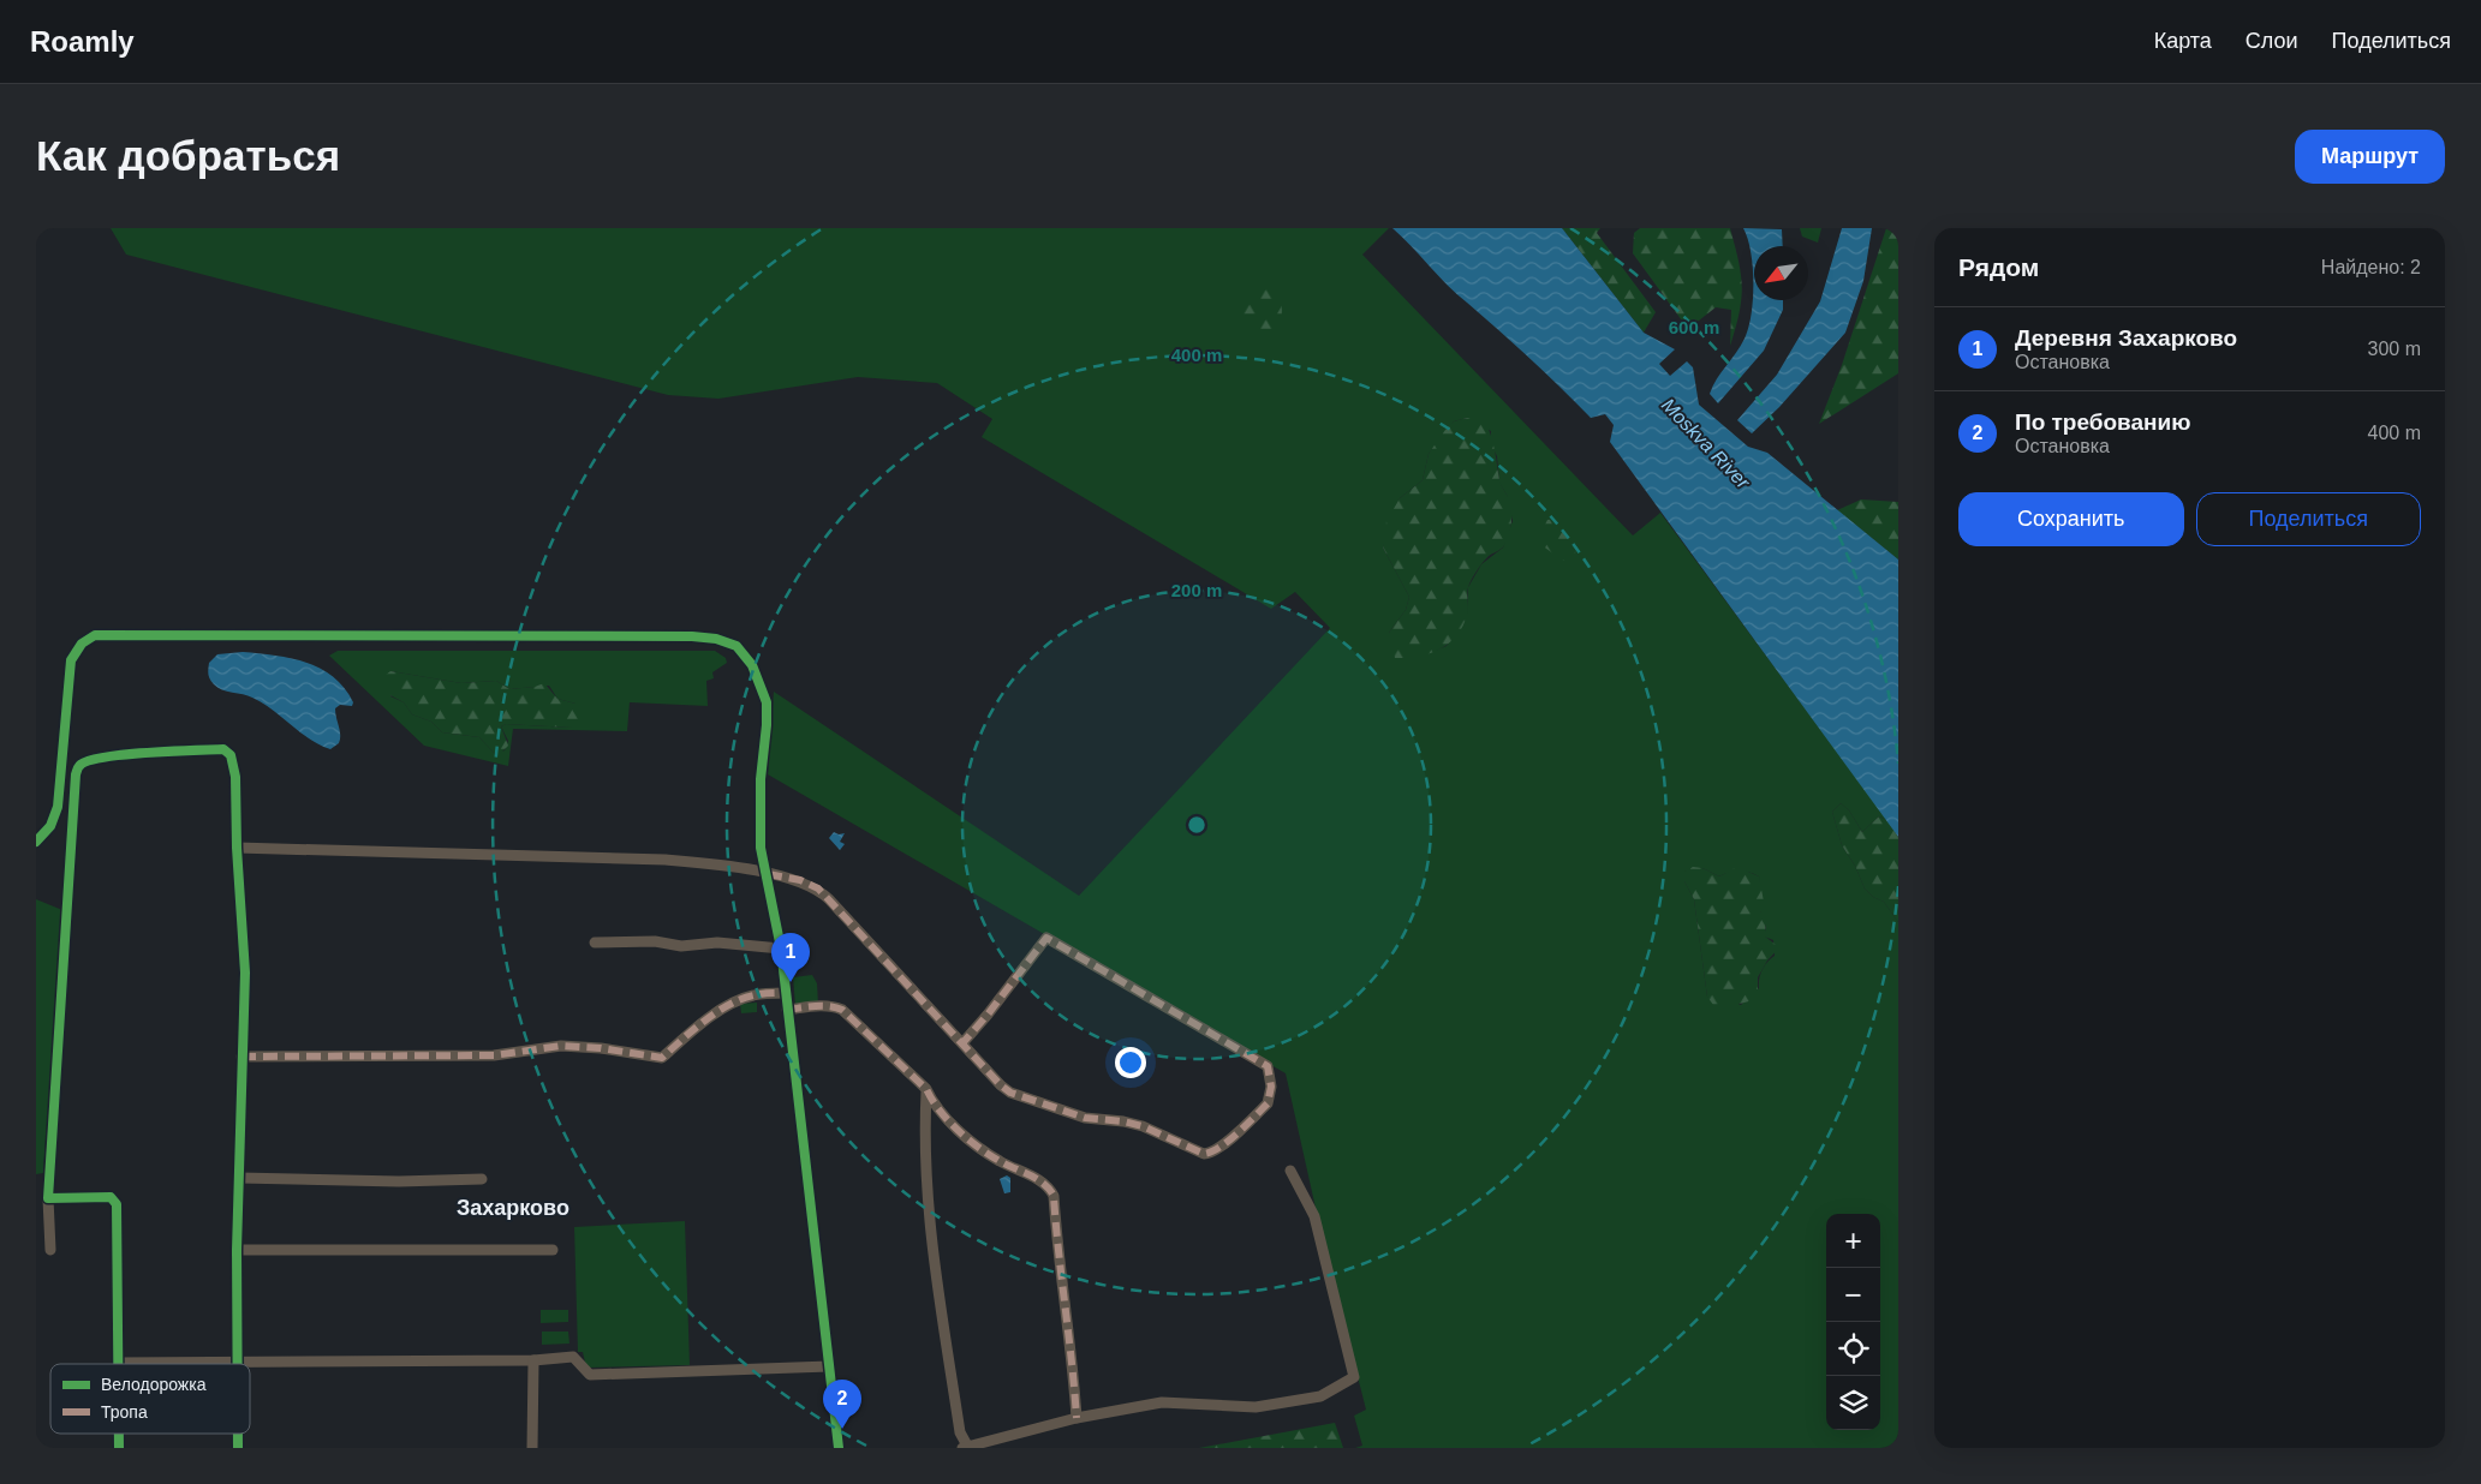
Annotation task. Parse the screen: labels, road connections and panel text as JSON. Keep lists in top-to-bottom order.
{
  "districts": ["Захарково"],
  "water": ["Moskva River"],
  "legend": ["Велодорожка", "Тропа"],
  "north": "bottom left",
  "page": {
    "header": "Roamly",
    "nav": ["Карта", "Слои", "Поделиться"],
    "buttons": [
      "Маршрут",
      ["Сохранить", "Поделиться"]
    ],
    "title": "Как добраться",
    "heading": ["Рядом", "Найдено: 2"],
    "list": [
      {
        "mark": "1",
        "name": "Деревня Захарково",
        "note": "Остановка",
        "value": "300 m"
      },
      {
        "mark": "2",
        "name": "По требованию",
        "note": "Остановка",
        "value": "400 m"
      }
    ],
    "pins": ["1", "2"],
    "map_buttons": ["+", "−"]
  },
  "rings": ["600 m", "400 m", "200 m"]
}
